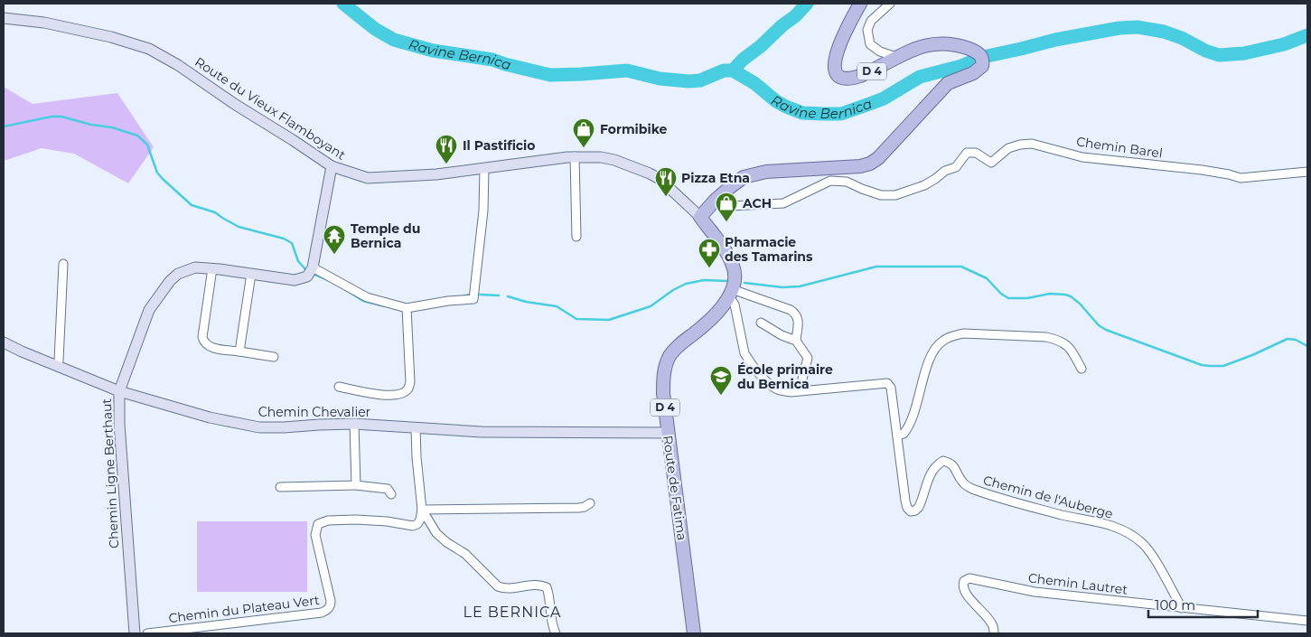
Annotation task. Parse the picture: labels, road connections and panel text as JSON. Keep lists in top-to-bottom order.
{
  "streets": {
    "main road": ["D 4", "Route de Fatima"],
    "street": [
      "Route du Vieux Flamboyant",
      "Chemin Barel",
      "Chemin Chevalier",
      "Chemin Ligne Berthaut",
      "Chemin de l'Auberge",
      "Chemin Lautret",
      "Chemin du Plateau Vert"
    ]
  },
  "crossings": [
    ["D 4", "Route du Vieux Flamboyant"],
    ["D 4", "Chemin Barel"],
    ["Chemin Chevalier", "Chemin Ligne Berthaut"],
    ["Chemin Chevalier", "Route de Fatima"],
    ["Route de Fatima", "Chemin de l'Auberge"],
    ["Chemin de l'Auberge", "Chemin Lautret"]
  ],
  "districts": ["LE BERNICA"],
  "water": ["Ravine Bernica"],
  "places": {
    "shop": ["Formibike", "ACH"],
    "restaurant": ["Il Pastificio", "Pizza Etna"],
    "temple": ["Temple du Bernica"],
    "pharmacy": ["Pharmacie des Tamarins"],
    "school or university": ["École primaire du Bernica"]
  },
  "scale_bar": "100 m"
}
